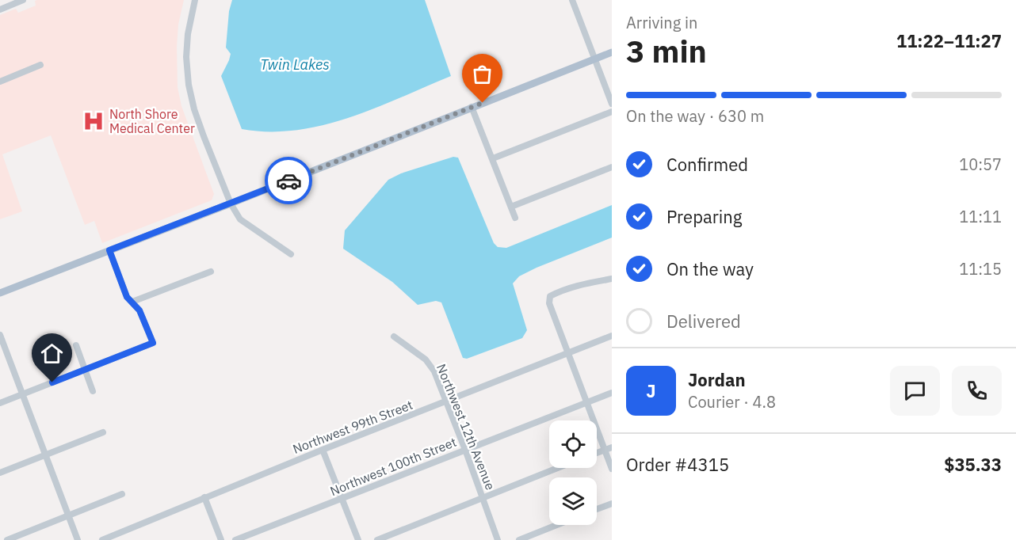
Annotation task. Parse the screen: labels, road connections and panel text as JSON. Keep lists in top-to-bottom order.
{
  "streets": {
    "street": ["Northwest 99th Street", "Northwest 12th Avenue", "Northwest 100th Street"]
  },
  "crossings": [
    ["Northwest 99th Street", "Northwest 12th Avenue"],
    ["Northwest 12th Avenue", "Northwest 100th Street"]
  ],
  "water": ["Twin Lakes"],
  "places": {
    "hospital": ["North Shore Medical Center"]
  },
  "page": {
    "heading": ["3 min", "Arriving in", "11:22–11:27"],
    "panel": [
      "Jordan",
      "Courier · 4.8",
      "Order #4315",
      "$35.33"
    ],
    "bar": "On the way · 630 m",
    "list": [
      ["Confirmed", "10:57"],
      ["Preparing", "11:11"],
      ["On the way", "11:15"],
      "Delivered"
    ],
    "round": "J"
  }
}
